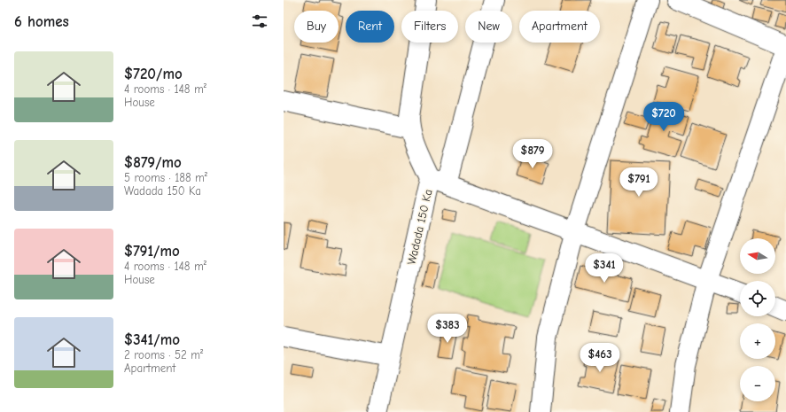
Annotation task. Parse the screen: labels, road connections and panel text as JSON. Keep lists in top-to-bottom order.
{
  "streets": {
    "street": ["Wadada 150 Ka"]
  },
  "north": "left",
  "page": {
    "heading": "6 homes",
    "chip": [
      "Buy",
      "Rent",
      "Filters",
      "New",
      "Apartment"
    ],
    "list": [
      {
        "name": "$720/mo",
        "note": "4 rooms · 148 m² · House"
      },
      {
        "name": "$879/mo",
        "note": "5 rooms · 188 m² · Wadada 150 Ka"
      },
      {
        "name": "$791/mo",
        "note": "4 rooms · 148 m² · House"
      },
      {
        "name": "$341/mo",
        "note": "2 rooms · 52 m² · Apartment"
      }
    ],
    "price": [
      "$720",
      "$879",
      "$791",
      "$341",
      "$383",
      "$463"
    ],
    "map_buttons": ["+", "−"]
  }
}
